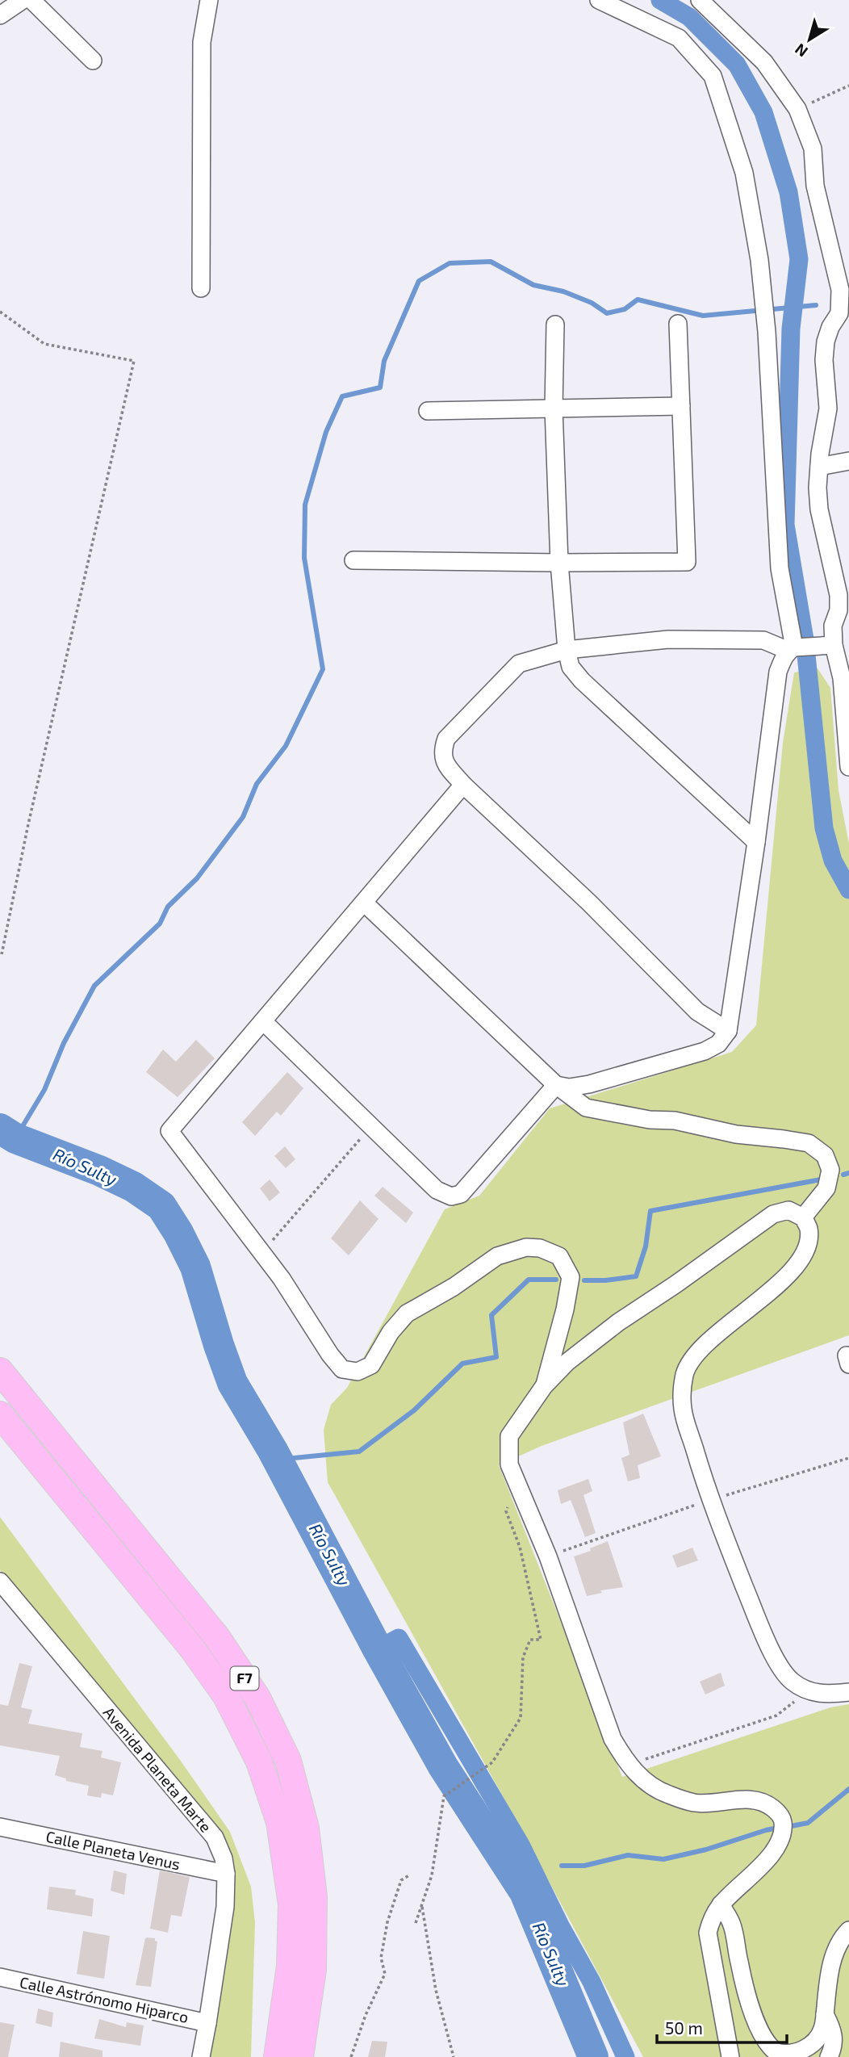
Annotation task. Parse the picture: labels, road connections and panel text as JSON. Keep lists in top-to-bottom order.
{
  "streets": {
    "highway": ["F7"],
    "street": ["Avenida Planeta Marte", "Calle Planeta Venus", "Calle Astrónomo Hiparco"]
  },
  "crossings": [
    ["Avenida Planeta Marte", "Calle Planeta Venus"],
    ["Avenida Planeta Marte", "Calle Astrónomo Hiparco"]
  ],
  "water": ["Río Sulty"],
  "scale_bar": "50 m",
  "north": "bottom left"
}
